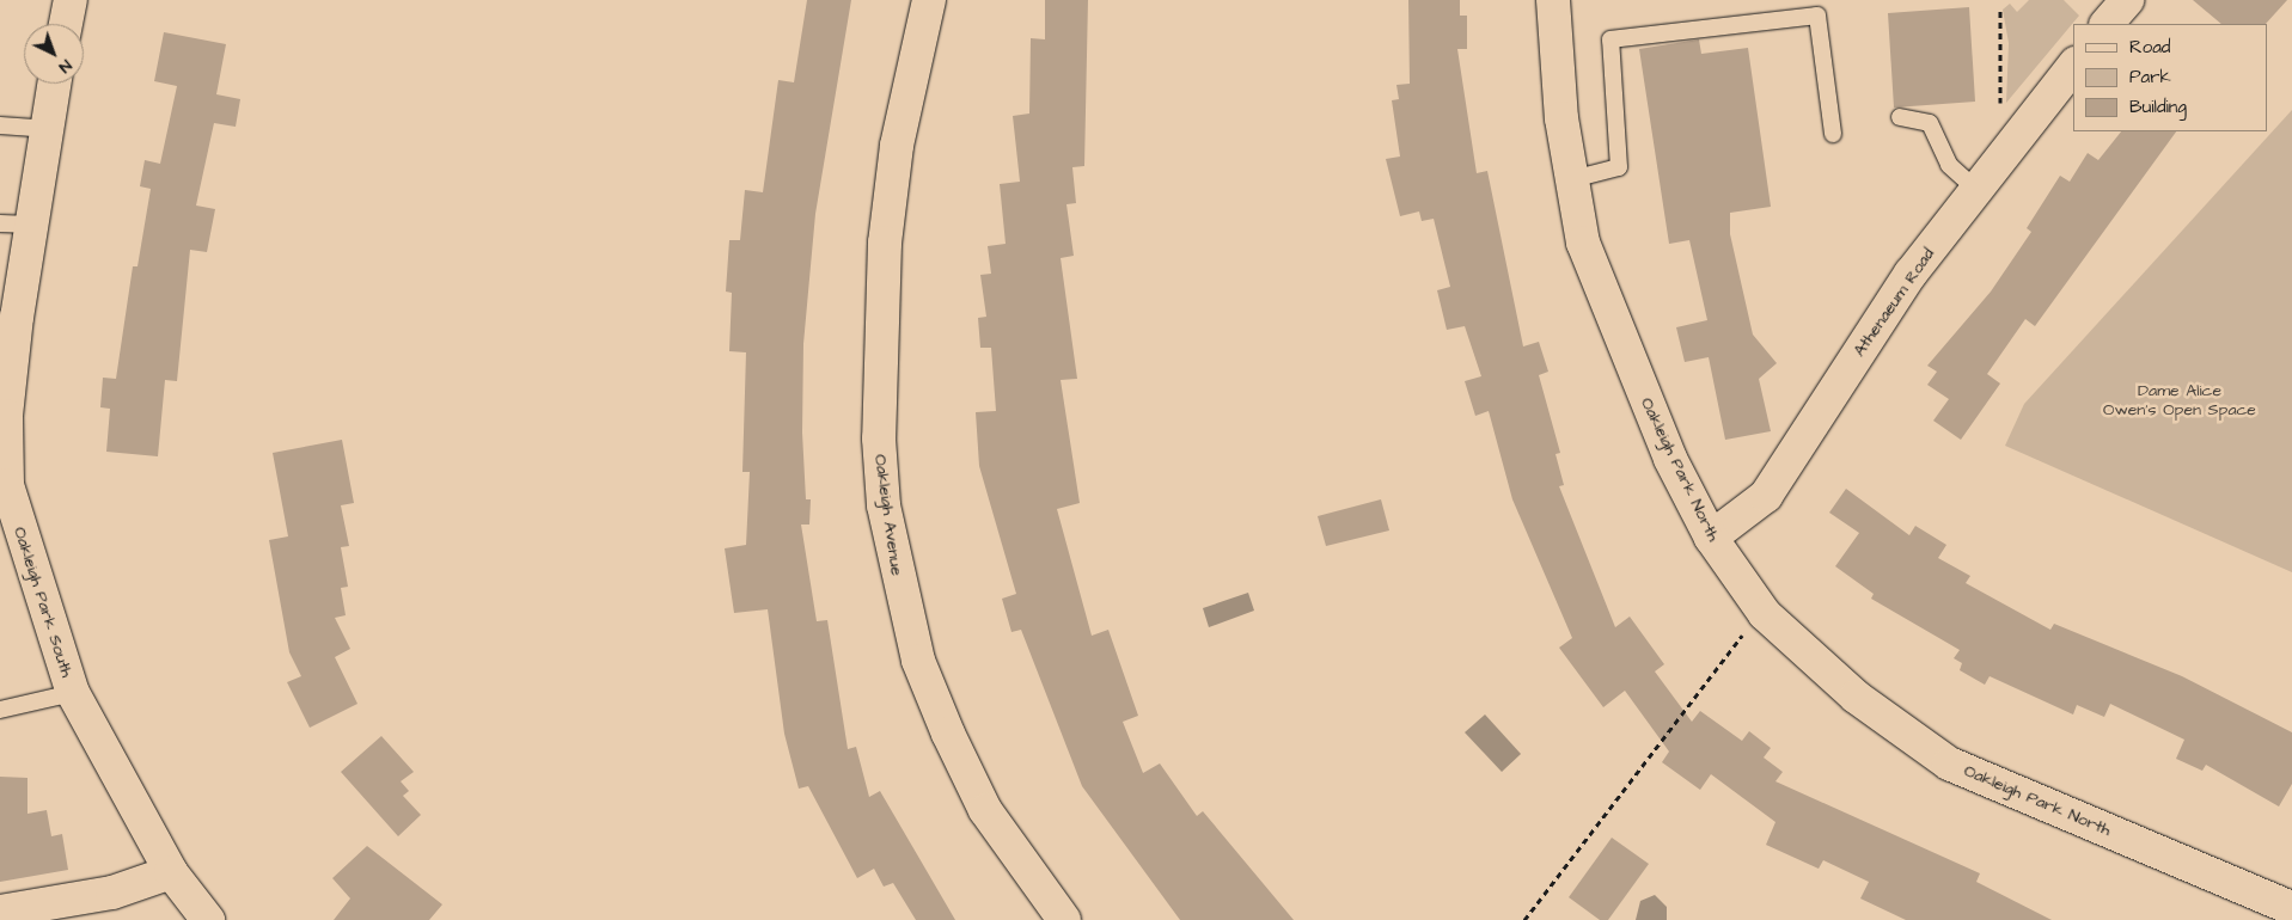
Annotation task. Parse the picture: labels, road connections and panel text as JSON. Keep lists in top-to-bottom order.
{
  "streets": {
    "street": [
      "Athenaeum Road",
      "Oakleigh Park North",
      "Oakleigh Avenue",
      "Oakleigh Park South"
    ]
  },
  "crossings": [
    ["Athenaeum Road", "Oakleigh Park North"]
  ],
  "parks": ["Dame Alice Owen's Open Space"],
  "legend": ["Road", "Park", "Building"],
  "north": "bottom right"
}
